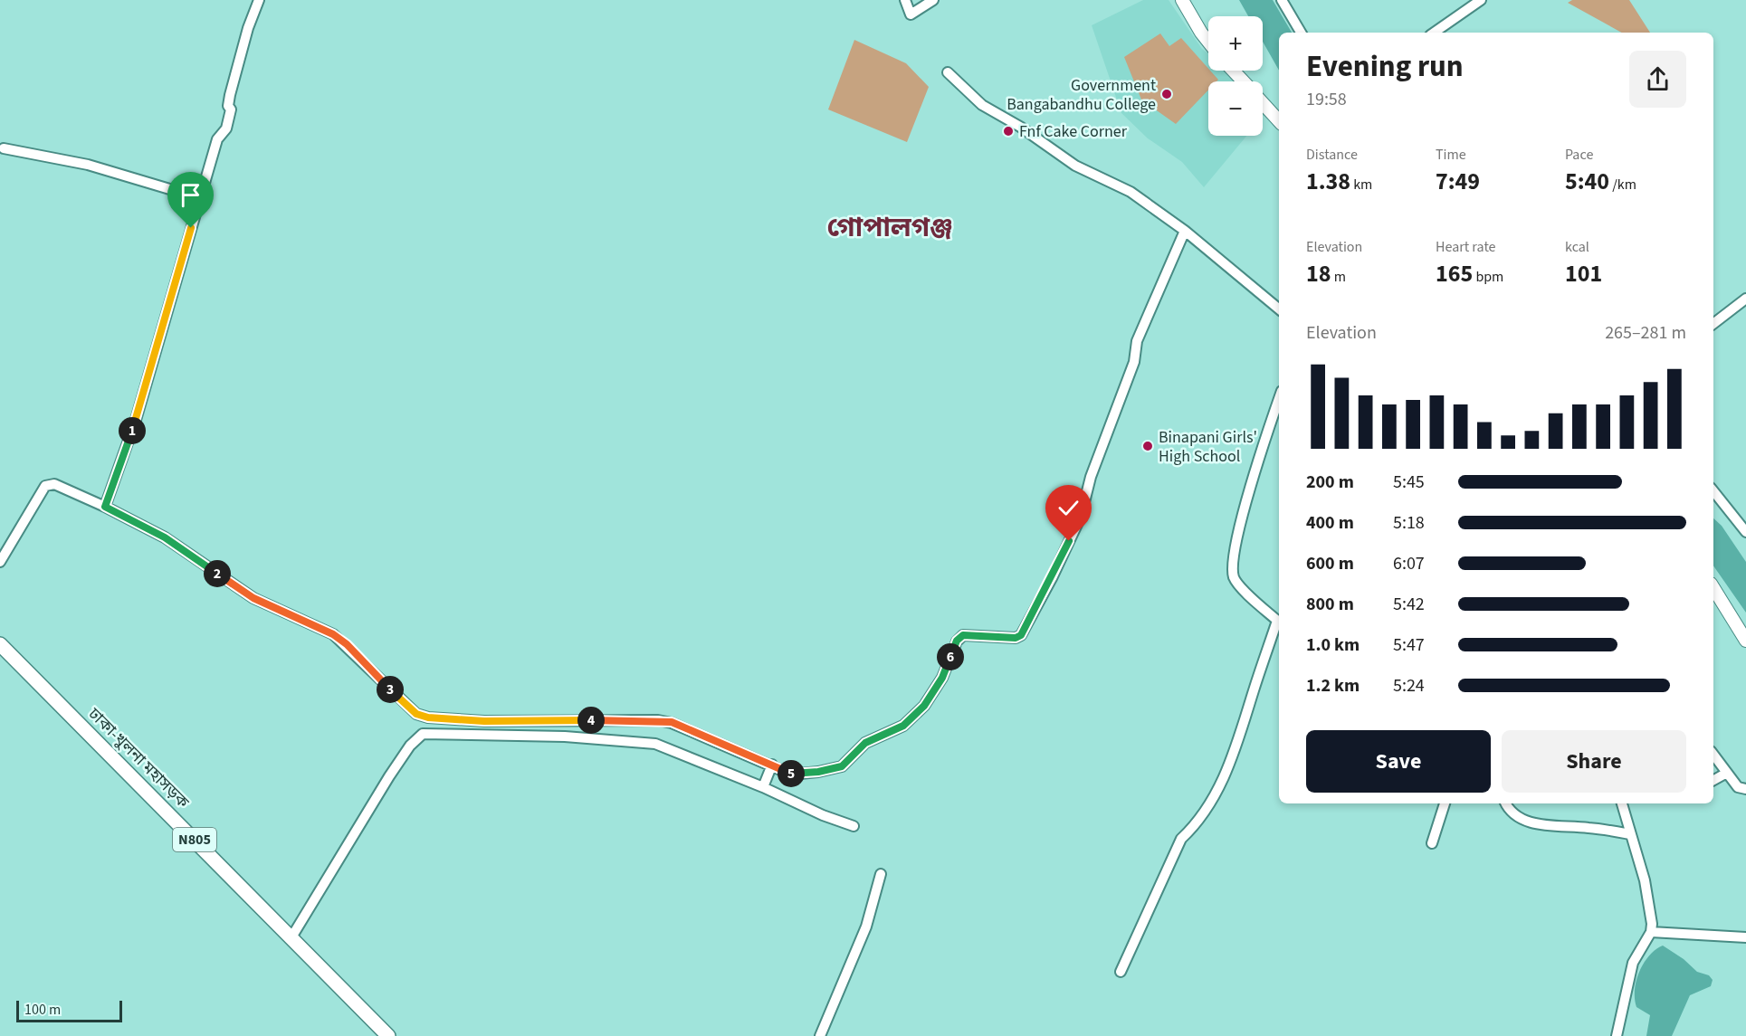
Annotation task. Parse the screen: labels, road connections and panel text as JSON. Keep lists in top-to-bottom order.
{
  "streets": {
    "highway": ["ঢাকা-খুলনা মহাসড়ক", "N805"]
  },
  "districts": ["গোপালগঞ্জ"],
  "places": ["Government Bangabandhu College", "Fnf Cake Corner", "Binapani Girls' High School"],
  "scale_bar": "100 m",
  "page": {
    "map_buttons": ["+", "−"],
    "heading": ["Evening run", "19:58"],
    "stats": [
      ["Distance", "1.38 km"],
      ["Time", "7:49"],
      ["Pace", "5:40 /km"],
      ["Elevation", "18 m"],
      ["Heart rate", "165 bpm"],
      ["kcal", "101"]
    ],
    "chart": ["Elevation", "265–281 m"],
    "pins": [
      "1",
      "2",
      "6",
      "3",
      "4",
      "5"
    ],
    "list": [
      {
        "name": "200 m",
        "note": "5:45"
      },
      {
        "name": "400 m",
        "note": "5:18"
      },
      {
        "name": "600 m",
        "note": "6:07"
      },
      {
        "name": "800 m",
        "note": "5:42"
      },
      {
        "name": "1.0 km",
        "note": "5:47"
      },
      {
        "name": "1.2 km",
        "note": "5:24"
      }
    ],
    "buttons": ["Save", "Share"],
    "scale": "100 m"
  }
}
